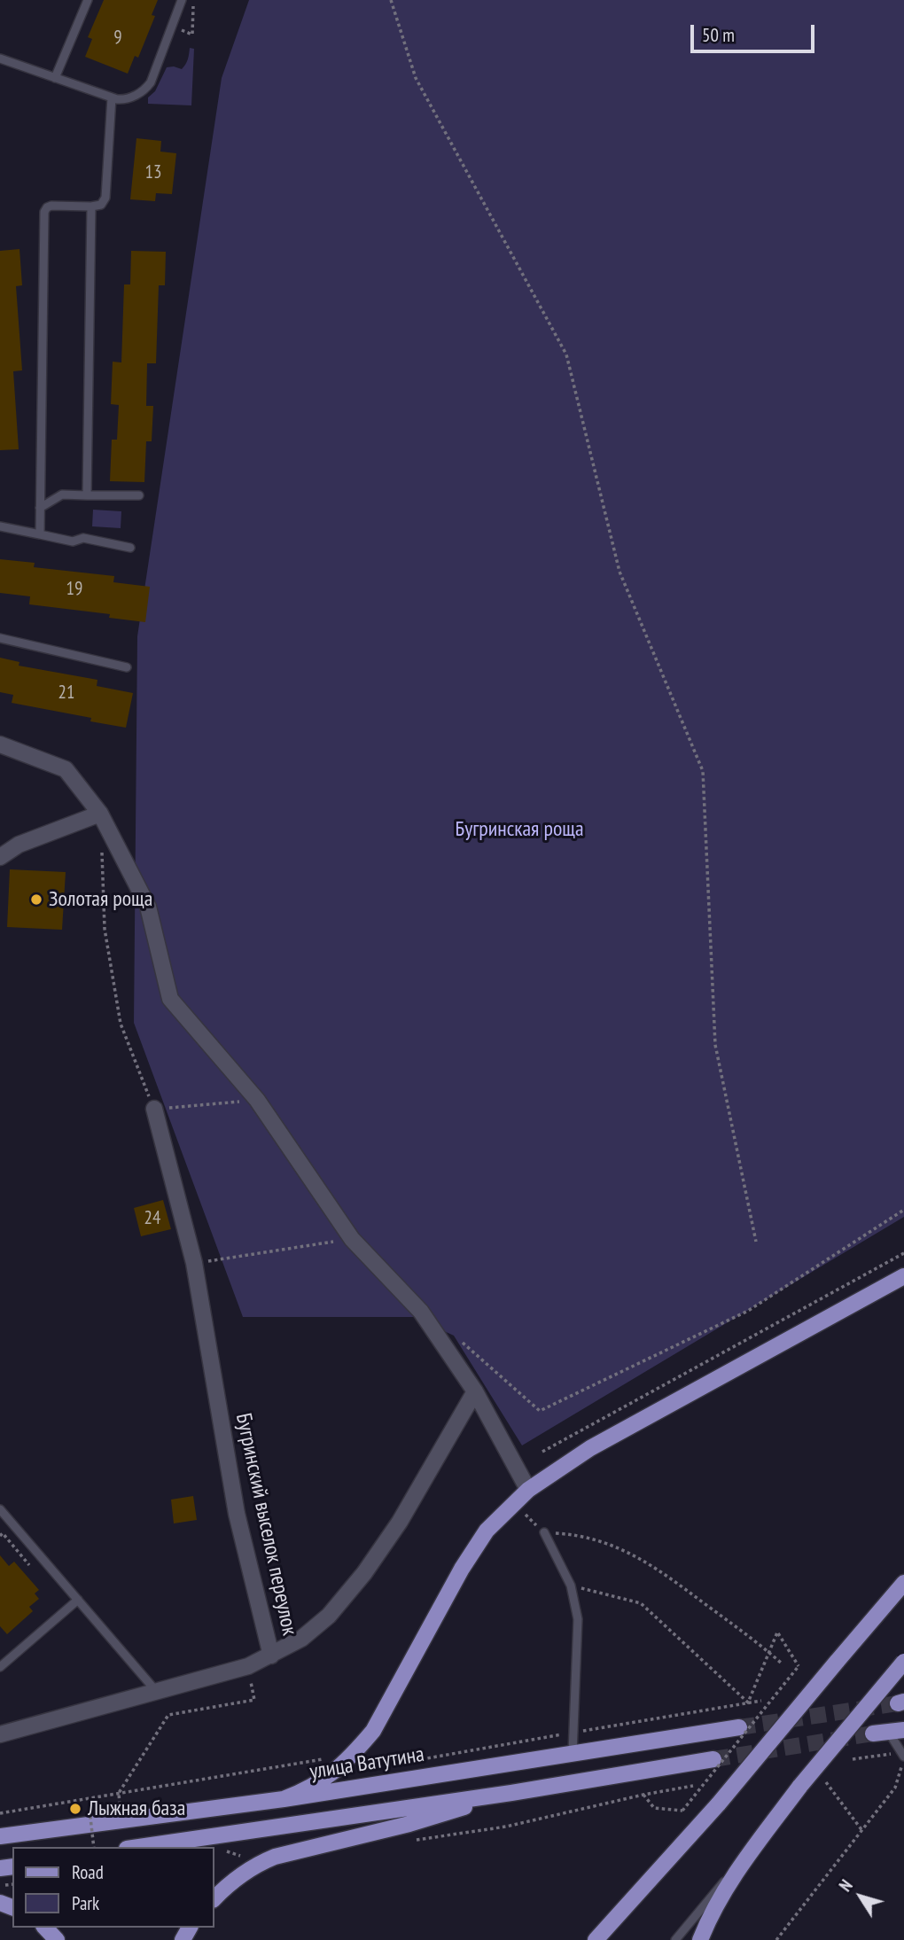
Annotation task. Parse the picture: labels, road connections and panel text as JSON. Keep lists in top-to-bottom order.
{
  "streets": {
    "main road": ["улица Ватутина"],
    "street": ["Бугринский выселок переулок"]
  },
  "parks": ["Бугринская роща"],
  "places": ["Золотая роща", "Лыжная база"],
  "house_numbers": [
    "9",
    "13",
    "19",
    "21",
    "24"
  ],
  "legend": ["Road", "Park"],
  "scale_bar": "50 m",
  "north": "top left"
}
